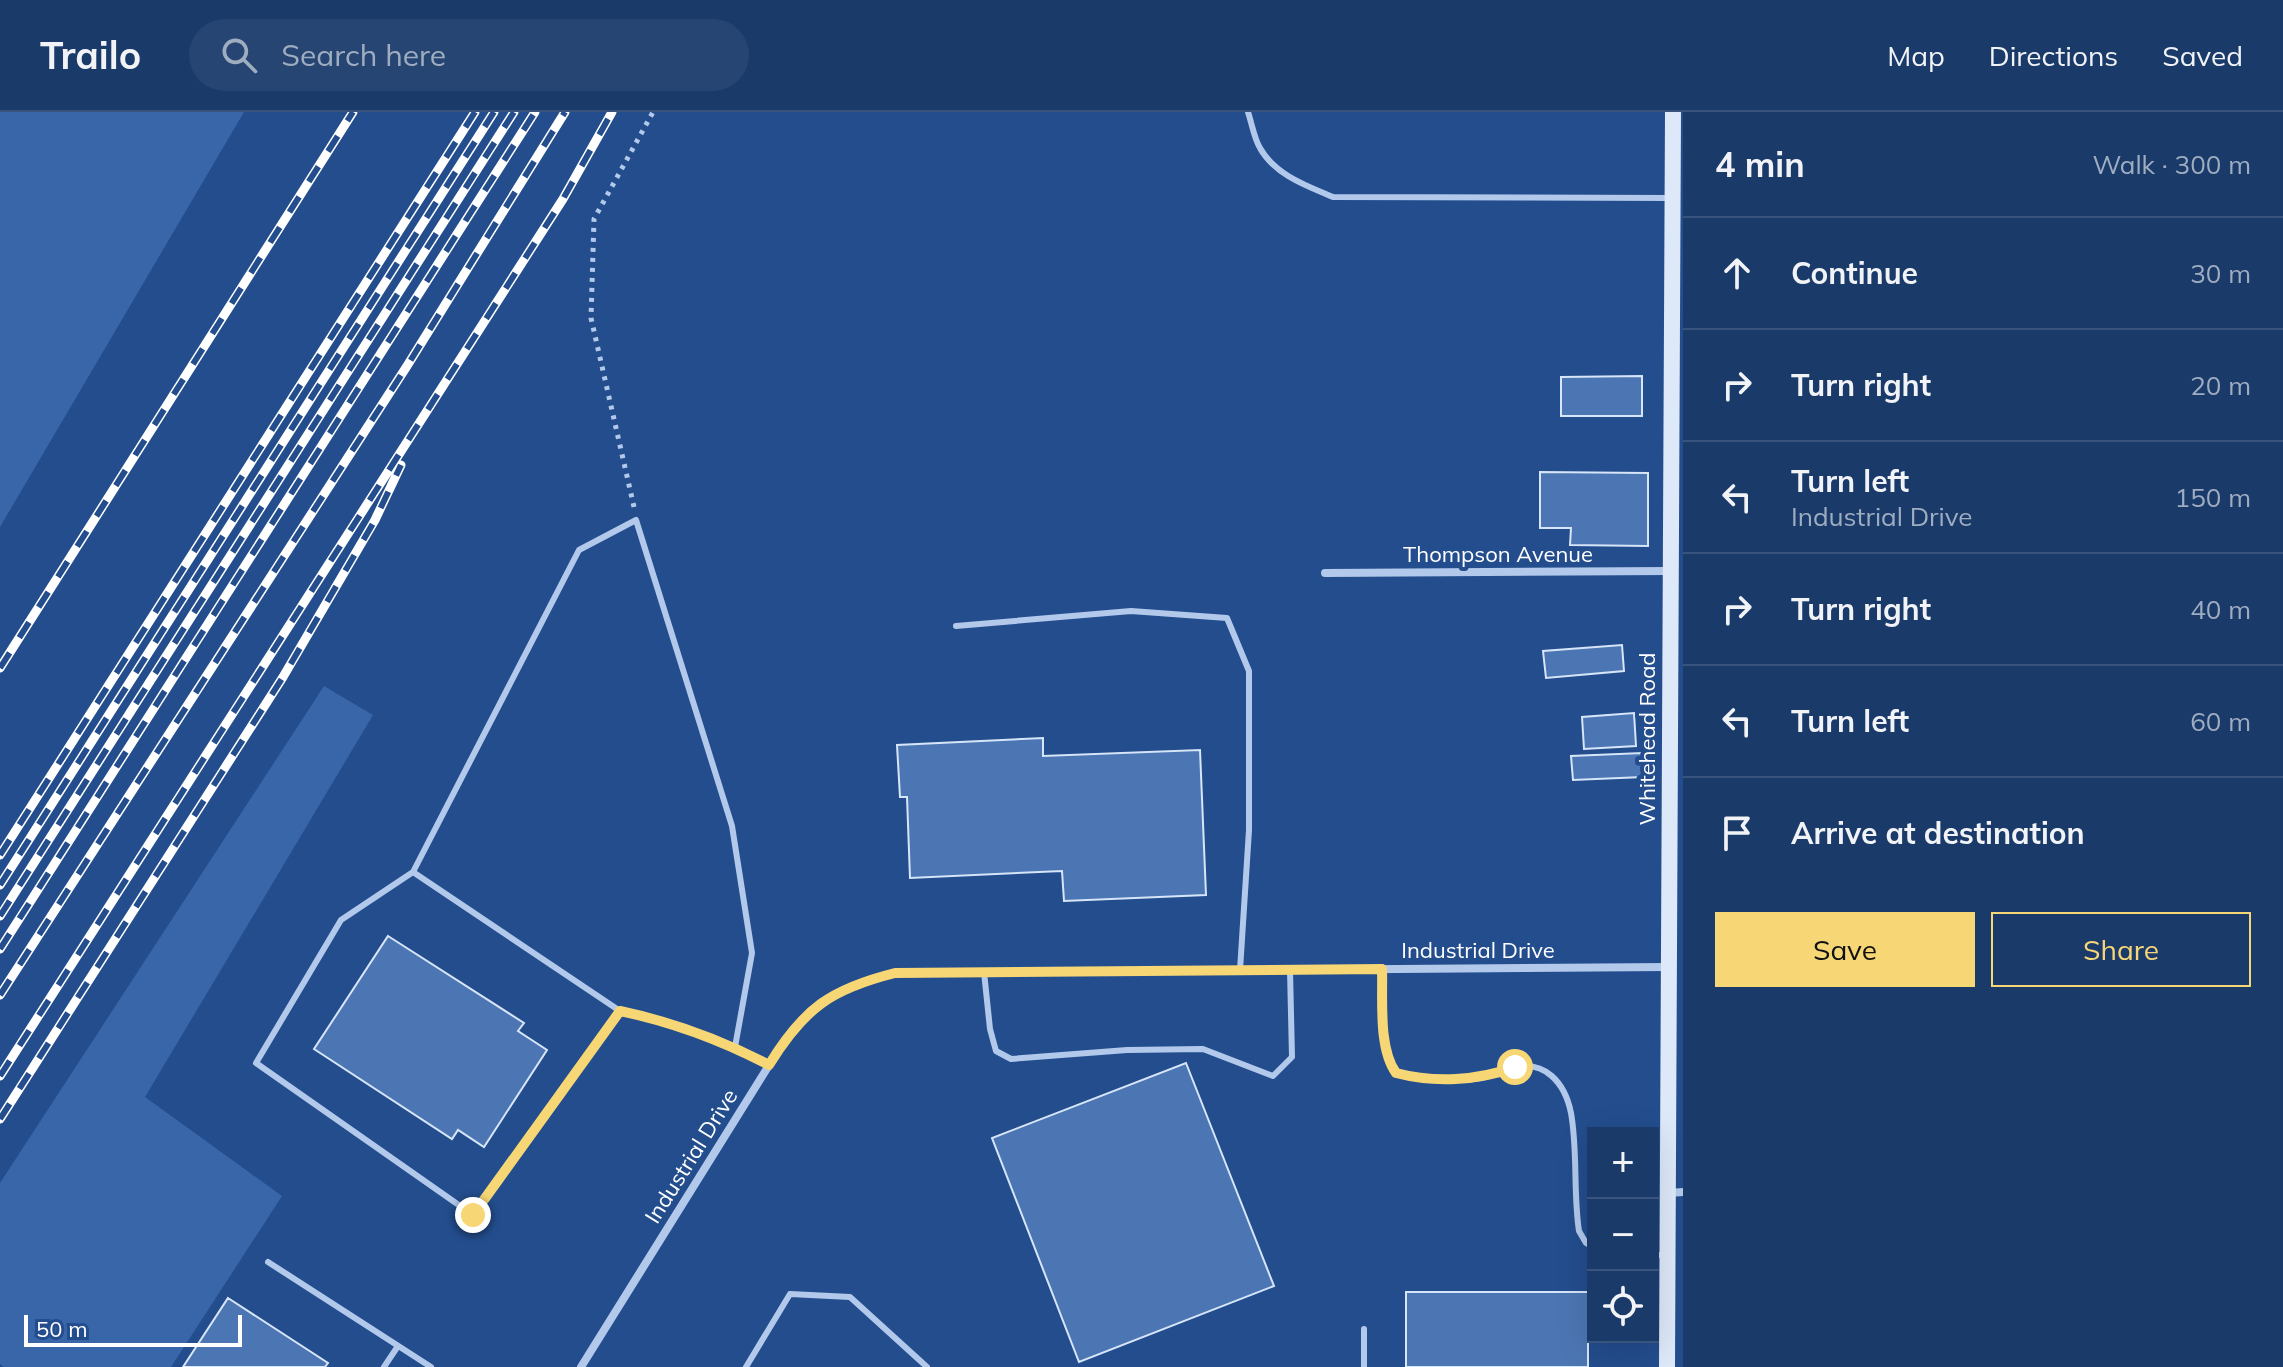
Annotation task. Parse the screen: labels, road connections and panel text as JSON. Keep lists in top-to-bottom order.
{
  "streets": {
    "street": ["Thompson Avenue", "Whitehead Road", "Industrial Drive"]
  },
  "crossings": [
    ["Thompson Avenue", "Whitehead Road"],
    ["Whitehead Road", "Industrial Drive"]
  ],
  "scale_bar": "50 m",
  "page": {
    "header": "Trailo",
    "search": "Search here",
    "nav": ["Map", "Directions", "Saved"],
    "heading": ["4 min", "Walk · 300 m"],
    "list": [
      ["Continue", "30 m"],
      ["Turn right", "20 m"],
      ["Turn left", "Industrial Drive", "150 m"],
      ["Turn right", "40 m"],
      ["Turn left", "60 m"],
      "Arrive at destination"
    ],
    "buttons": ["Save", "Share"],
    "map_buttons": ["+", "−"],
    "scale": "50 m"
  }
}
